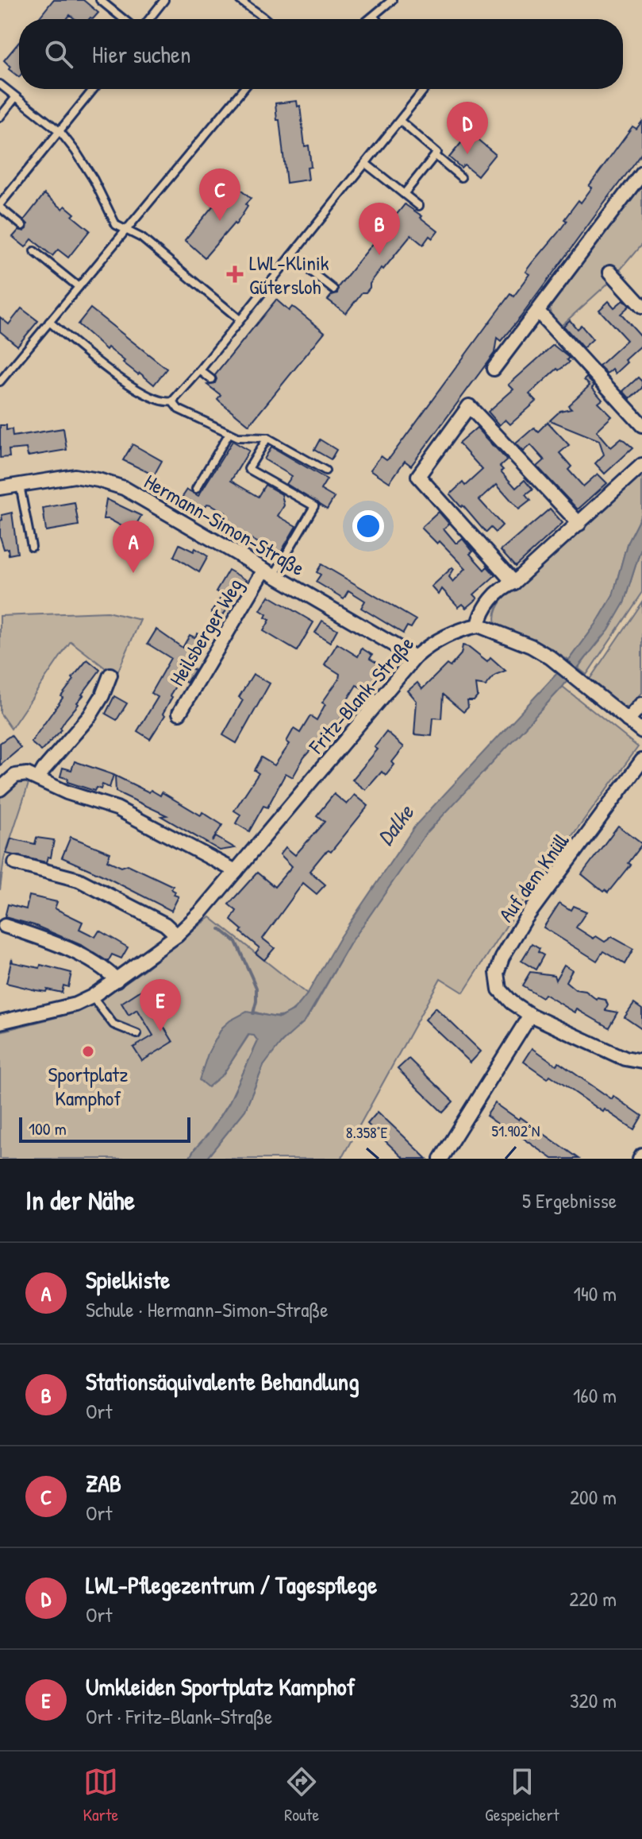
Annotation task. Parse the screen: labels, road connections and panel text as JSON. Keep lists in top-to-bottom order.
{
  "streets": {
    "street": [
      "Hermann-Simon-Straße",
      "Heilsberger Weg",
      "Fritz-Blank-Straße",
      "Auf dem Knüll"
    ]
  },
  "crossings": [
    ["Hermann-Simon-Straße", "Heilsberger Weg"],
    ["Hermann-Simon-Straße", "Fritz-Blank-Straße"]
  ],
  "water": ["Dalke"],
  "places": {
    "health": ["LWL-Klinik Gütersloh"],
    "other": ["Sportplatz Kamphof"]
  },
  "scale_bar": "100 m",
  "page": {
    "search": "Hier suchen",
    "pins": [
      "D",
      "C",
      "B",
      "A",
      "E"
    ],
    "scale": "100 m",
    "heading": ["In der Nähe", "5 Ergebnisse"],
    "list": [
      {
        "mark": "A",
        "name": "Spielkiste",
        "note": "Schule · Hermann-Simon-Straße",
        "value": "140 m"
      },
      {
        "mark": "B",
        "name": "Stationsäquivalente Behandlung",
        "note": "Ort",
        "value": "160 m"
      },
      {
        "mark": "C",
        "name": "ZAB",
        "note": "Ort",
        "value": "200 m"
      },
      {
        "mark": "D",
        "name": "LWL-Pflegezentrum / Tagespflege",
        "note": "Ort",
        "value": "220 m"
      },
      {
        "mark": "E",
        "name": "Umkleiden Sportplatz Kamphof",
        "note": "Ort · Fritz-Blank-Straße",
        "value": "320 m"
      }
    ],
    "nav": ["Karte", "Route", "Gespeichert"]
  },
  "coordinates": ["51.902°N", "8.358°E"]
}
